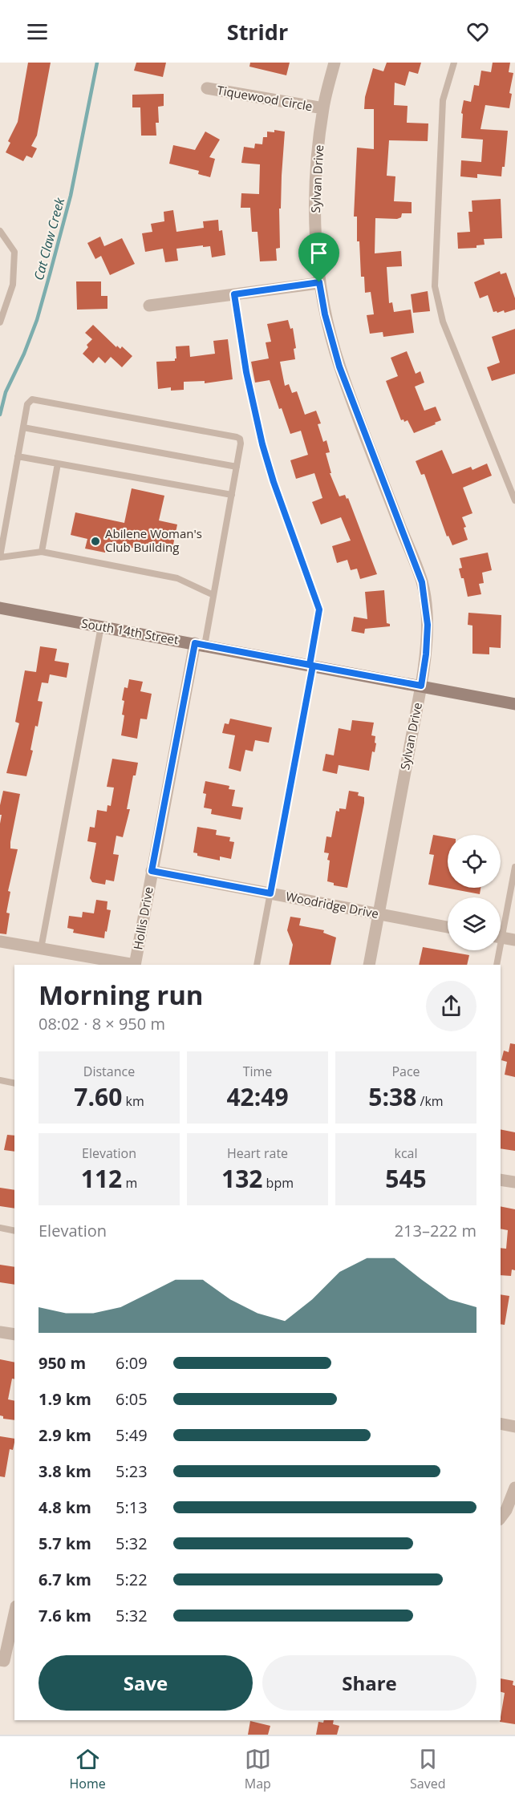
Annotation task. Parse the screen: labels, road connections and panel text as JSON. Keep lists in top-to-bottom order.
{
  "streets": {
    "main road": ["South 14th Street"],
    "street": [
      "Tiquewood Circle",
      "Sylvan Drive",
      "Woodridge Drive",
      "Hollis Drive"
    ]
  },
  "crossings": [
    ["Tiquewood Circle", "Sylvan Drive"],
    ["Sylvan Drive", "South 14th Street"],
    ["Sylvan Drive", "Woodridge Drive"],
    ["South 14th Street", "Hollis Drive"],
    ["Woodridge Drive", "Hollis Drive"]
  ],
  "water": ["Cat Claw Creek"],
  "places": ["Abilene Woman's Club Building"],
  "page": {
    "header": "Stridr",
    "heading": ["Morning run", "08:02 · 8 × 950 m"],
    "stats": [
      ["Distance", "7.60 km"],
      ["Time", "42:49"],
      ["Pace", "5:38 /km"],
      ["Elevation", "112 m"],
      ["Heart rate", "132 bpm"],
      ["kcal", "545"]
    ],
    "chart": ["Elevation", "213–222 m"],
    "list": [
      {
        "name": "950 m",
        "note": "6:09"
      },
      {
        "name": "1.9 km",
        "note": "6:05"
      },
      {
        "name": "2.9 km",
        "note": "5:49"
      },
      {
        "name": "3.8 km",
        "note": "5:23"
      },
      {
        "name": "4.8 km",
        "note": "5:13"
      },
      {
        "name": "5.7 km",
        "note": "5:32"
      },
      {
        "name": "6.7 km",
        "note": "5:22"
      },
      {
        "name": "7.6 km",
        "note": "5:32"
      }
    ],
    "buttons": ["Save", "Share"],
    "tabs": ["Home", "Map", "Saved"]
  }
}
